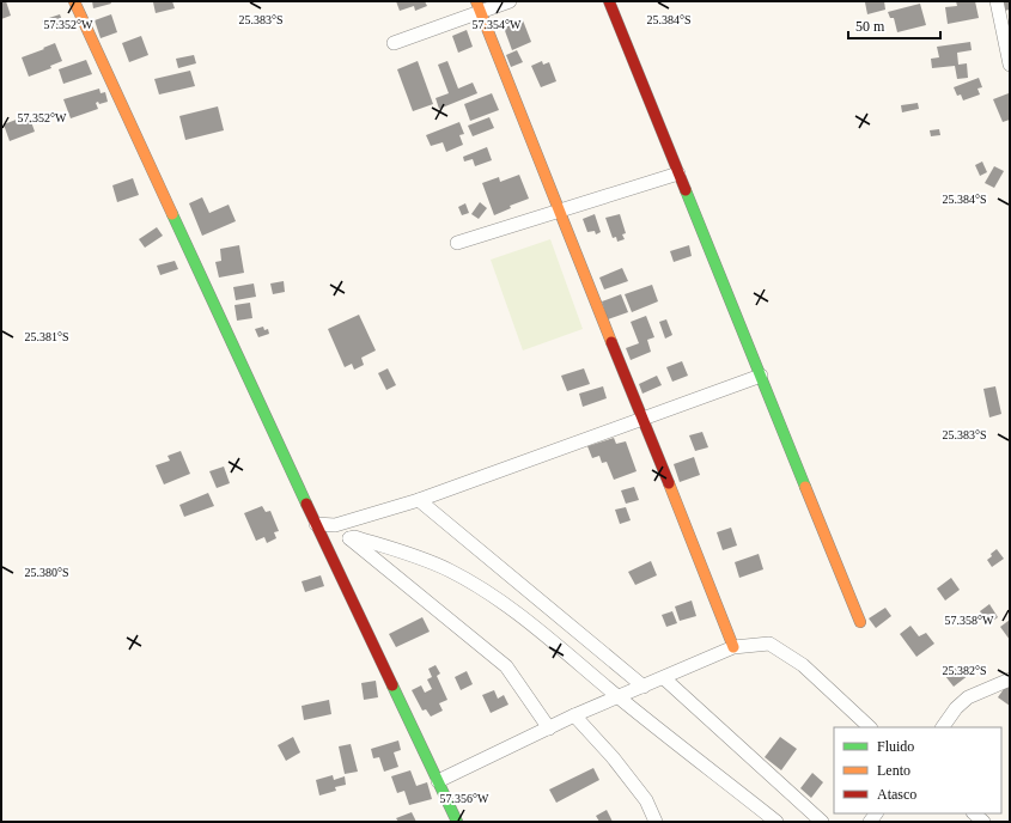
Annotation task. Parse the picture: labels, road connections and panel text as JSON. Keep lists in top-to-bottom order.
{
  "legend": ["Fluido", "Lento", "Atasco"],
  "scale_bar": "50 m",
  "coordinates": [
    "25.383°S",
    "25.384°S",
    "57.352°W",
    "57.354°W",
    "25.381°S",
    "25.380°S",
    "57.358°W",
    "25.382°S",
    "57.356°W"
  ]
}
